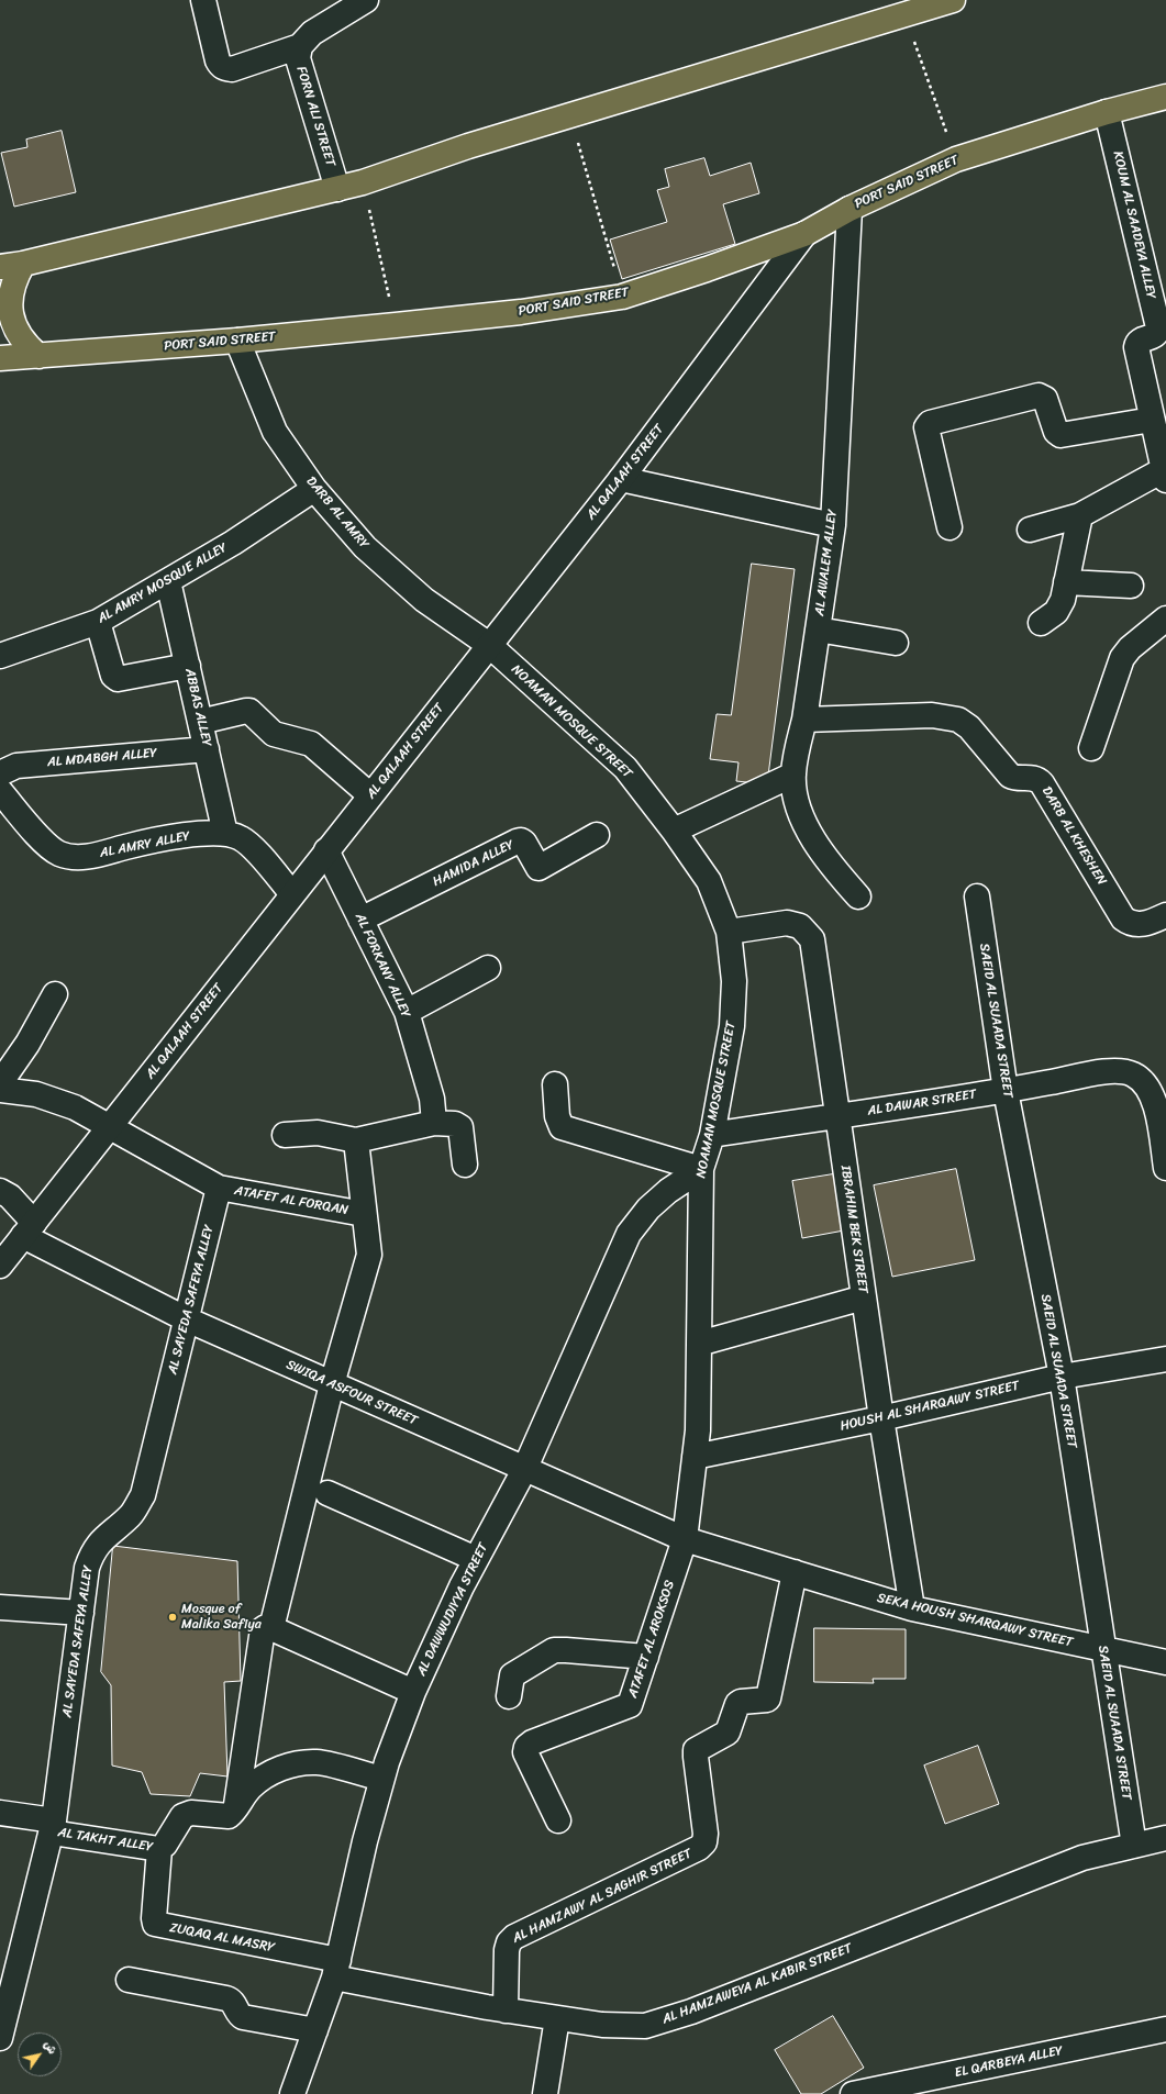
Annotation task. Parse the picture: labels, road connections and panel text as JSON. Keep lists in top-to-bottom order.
{
  "streets": {
    "main road": ["PORT SAID STREET"],
    "street": [
      "FORN ALI STREET",
      "KOUM AL SAADEYA ALLEY",
      "AL QALAAH STREET",
      "DARB AL AMRY",
      "AL AWALEM ALLEY",
      "AL AMRY MOSQUE ALLEY",
      "ABBAS ALLEY",
      "NOAMAN MOSQUE STREET",
      "AL MDABGH ALLEY",
      "DARB AL KHESHEN",
      "AL AMRY ALLEY",
      "HAMIDA ALLEY",
      "AL FORKANY ALLEY",
      "SAEID AL SUAADA STREET",
      "AL DAWAR STREET",
      "ATAFET AL FORQAN",
      "IBRAHIM BEK STREET",
      "AL SAYEDA SAFEYA ALLEY",
      "SWIQA ASFOUR STREET",
      "HOUSH AL SHARQAWY STREET",
      "AL DAWWUDIYYA STREET",
      "SEKA HOUSH SHARQAWY STREET",
      "ATAFET AL AROKSOS",
      "AL TAKHT ALLEY",
      "AL HAMZAWY AL SAGHIR STREET",
      "ZUQAQ AL MASRY",
      "AL HAMZAWEYA AL KABIR STREET",
      "EL QARBEYA ALLEY"
    ]
  },
  "crossings": [
    ["PORT SAID STREET", "KOUM AL SAADEYA ALLEY"],
    ["PORT SAID STREET", "AL QALAAH STREET"],
    ["PORT SAID STREET", "DARB AL AMRY"],
    ["PORT SAID STREET", "AL AWALEM ALLEY"],
    ["AL QALAAH STREET", "DARB AL AMRY"],
    ["AL QALAAH STREET", "NOAMAN MOSQUE STREET"],
    ["AL QALAAH STREET", "AL AMRY ALLEY"],
    ["AL QALAAH STREET", "AL FORKANY ALLEY"],
    ["AL QALAAH STREET", "ATAFET AL FORQAN"],
    ["AL QALAAH STREET", "SWIQA ASFOUR STREET"],
    ["DARB AL AMRY", "AL AMRY MOSQUE ALLEY"],
    ["DARB AL AMRY", "NOAMAN MOSQUE STREET"],
    ["AL AWALEM ALLEY", "DARB AL KHESHEN"],
    ["AL AMRY MOSQUE ALLEY", "ABBAS ALLEY"],
    ["ABBAS ALLEY", "AL MDABGH ALLEY"],
    ["ABBAS ALLEY", "AL AMRY ALLEY"],
    ["NOAMAN MOSQUE STREET", "AL DAWAR STREET"],
    ["NOAMAN MOSQUE STREET", "IBRAHIM BEK STREET"],
    ["NOAMAN MOSQUE STREET", "SWIQA ASFOUR STREET"],
    ["NOAMAN MOSQUE STREET", "HOUSH AL SHARQAWY STREET"],
    ["NOAMAN MOSQUE STREET", "AL DAWWUDIYYA STREET"],
    ["NOAMAN MOSQUE STREET", "SEKA HOUSH SHARQAWY STREET"],
    ["NOAMAN MOSQUE STREET", "ATAFET AL AROKSOS"],
    ["HAMIDA ALLEY", "AL FORKANY ALLEY"],
    ["SAEID AL SUAADA STREET", "AL DAWAR STREET"],
    ["SAEID AL SUAADA STREET", "HOUSH AL SHARQAWY STREET"],
    ["SAEID AL SUAADA STREET", "SEKA HOUSH SHARQAWY STREET"],
    ["SAEID AL SUAADA STREET", "AL HAMZAWEYA AL KABIR STREET"],
    ["AL DAWAR STREET", "IBRAHIM BEK STREET"],
    ["ATAFET AL FORQAN", "AL SAYEDA SAFEYA ALLEY"],
    ["IBRAHIM BEK STREET", "HOUSH AL SHARQAWY STREET"],
    ["IBRAHIM BEK STREET", "SEKA HOUSH SHARQAWY STREET"],
    ["AL SAYEDA SAFEYA ALLEY", "SWIQA ASFOUR STREET"],
    ["AL SAYEDA SAFEYA ALLEY", "AL TAKHT ALLEY"],
    ["SWIQA ASFOUR STREET", "AL DAWWUDIYYA STREET"],
    ["SWIQA ASFOUR STREET", "SEKA HOUSH SHARQAWY STREET"],
    ["SWIQA ASFOUR STREET", "ATAFET AL AROKSOS"],
    ["AL DAWWUDIYYA STREET", "AL TAKHT ALLEY"],
    ["AL DAWWUDIYYA STREET", "ZUQAQ AL MASRY"],
    ["AL DAWWUDIYYA STREET", "AL HAMZAWEYA AL KABIR STREET"],
    ["SEKA HOUSH SHARQAWY STREET", "ATAFET AL AROKSOS"],
    ["SEKA HOUSH SHARQAWY STREET", "AL HAMZAWY AL SAGHIR STREET"],
    ["AL TAKHT ALLEY", "ZUQAQ AL MASRY"],
    ["AL HAMZAWY AL SAGHIR STREET", "AL HAMZAWEYA AL KABIR STREET"],
    ["ZUQAQ AL MASRY", "AL HAMZAWEYA AL KABIR STREET"]
  ],
  "places": ["Mosque of Malika Safiya"],
  "north": "top right"
}
